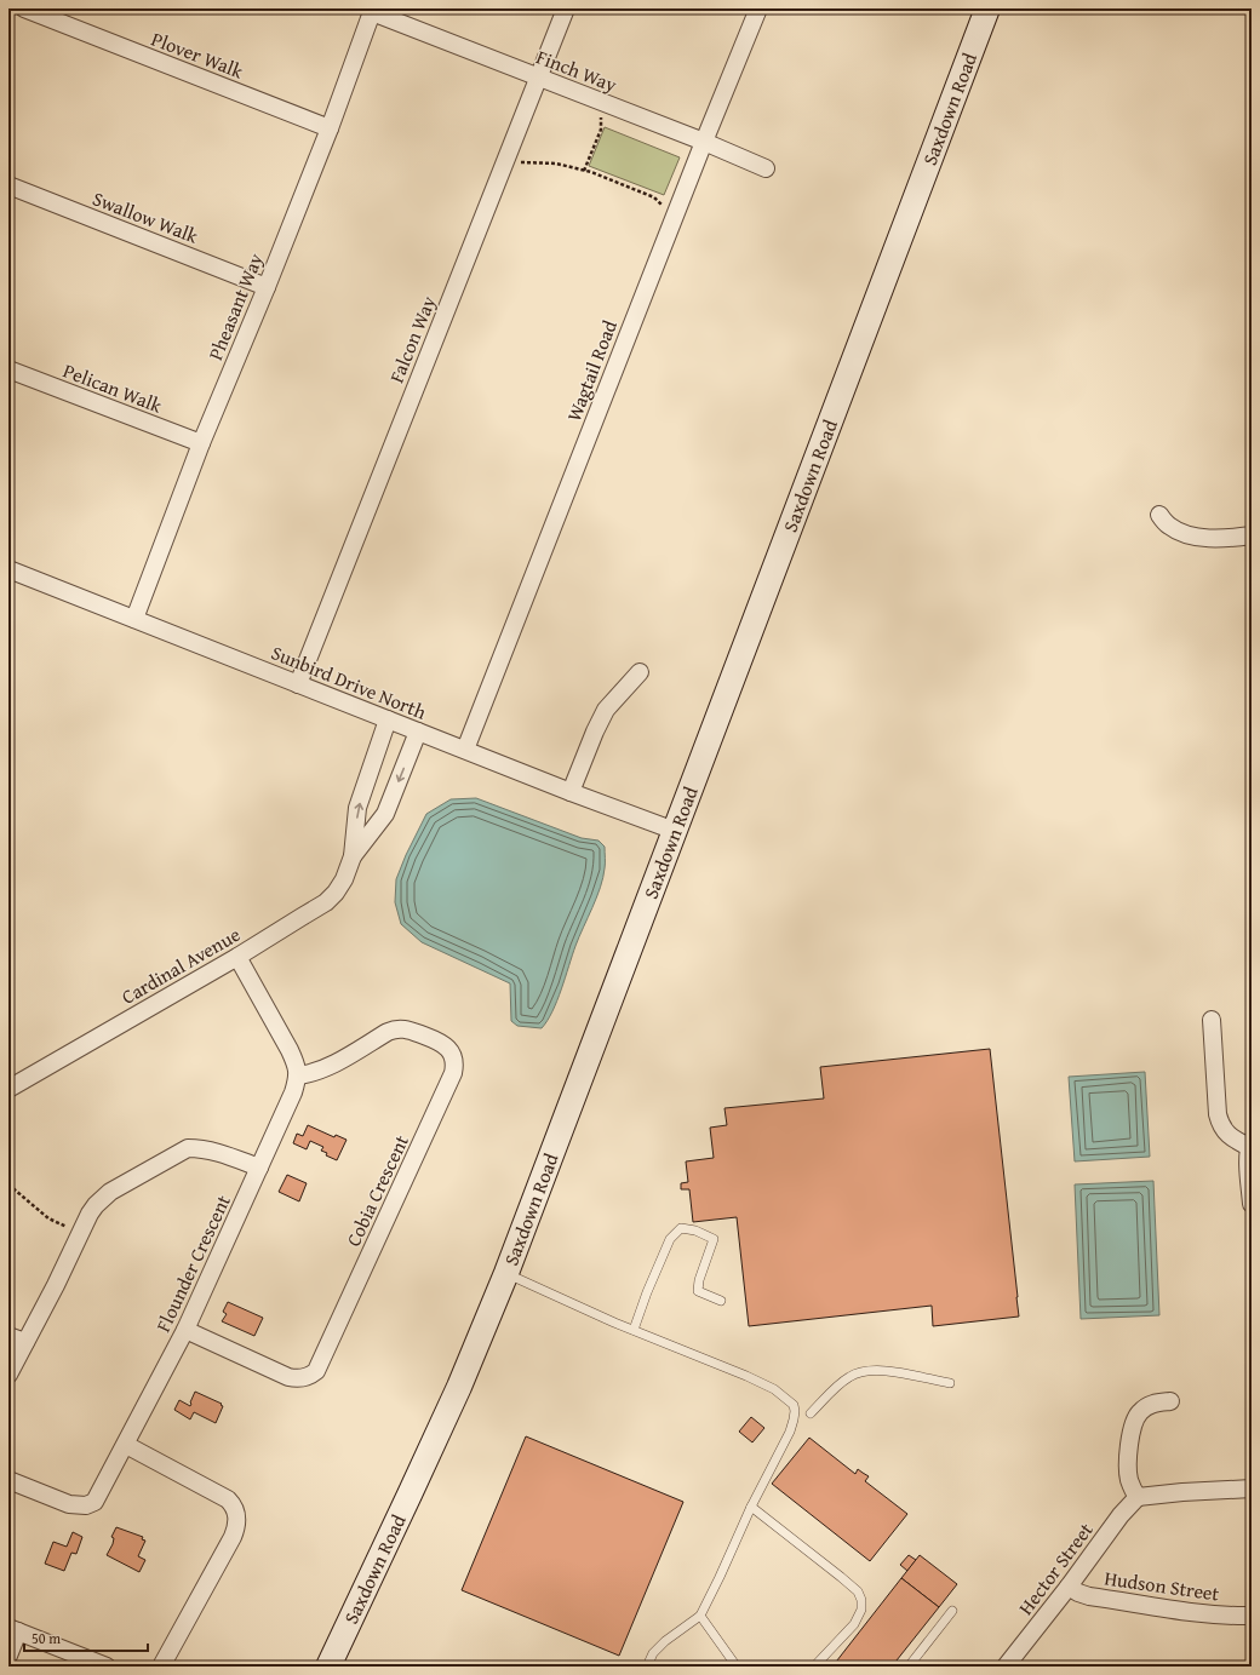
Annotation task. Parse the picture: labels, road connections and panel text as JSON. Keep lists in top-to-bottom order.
{
  "streets": {
    "street": [
      "Plover Walk",
      "Finch Way",
      "Saxdown Road",
      "Swallow Walk",
      "Pheasant Way",
      "Falcon Way",
      "Wagtail Road",
      "Pelican Walk",
      "Sunbird Drive North",
      "Cardinal Avenue",
      "Cobia Crescent",
      "Flounder Crescent",
      "Hector Street",
      "Hudson Street"
    ]
  },
  "crossings": [
    ["Plover Walk", "Pheasant Way"],
    ["Finch Way", "Pheasant Way"],
    ["Finch Way", "Falcon Way"],
    ["Finch Way", "Wagtail Road"],
    ["Saxdown Road", "Sunbird Drive North"],
    ["Swallow Walk", "Pheasant Way"],
    ["Pheasant Way", "Pelican Walk"],
    ["Pheasant Way", "Sunbird Drive North"],
    ["Falcon Way", "Sunbird Drive North"],
    ["Wagtail Road", "Sunbird Drive North"],
    ["Sunbird Drive North", "Cardinal Avenue"],
    ["Cobia Crescent", "Flounder Crescent"],
    ["Hector Street", "Hudson Street"]
  ],
  "scale_bar": "50 m"
}
